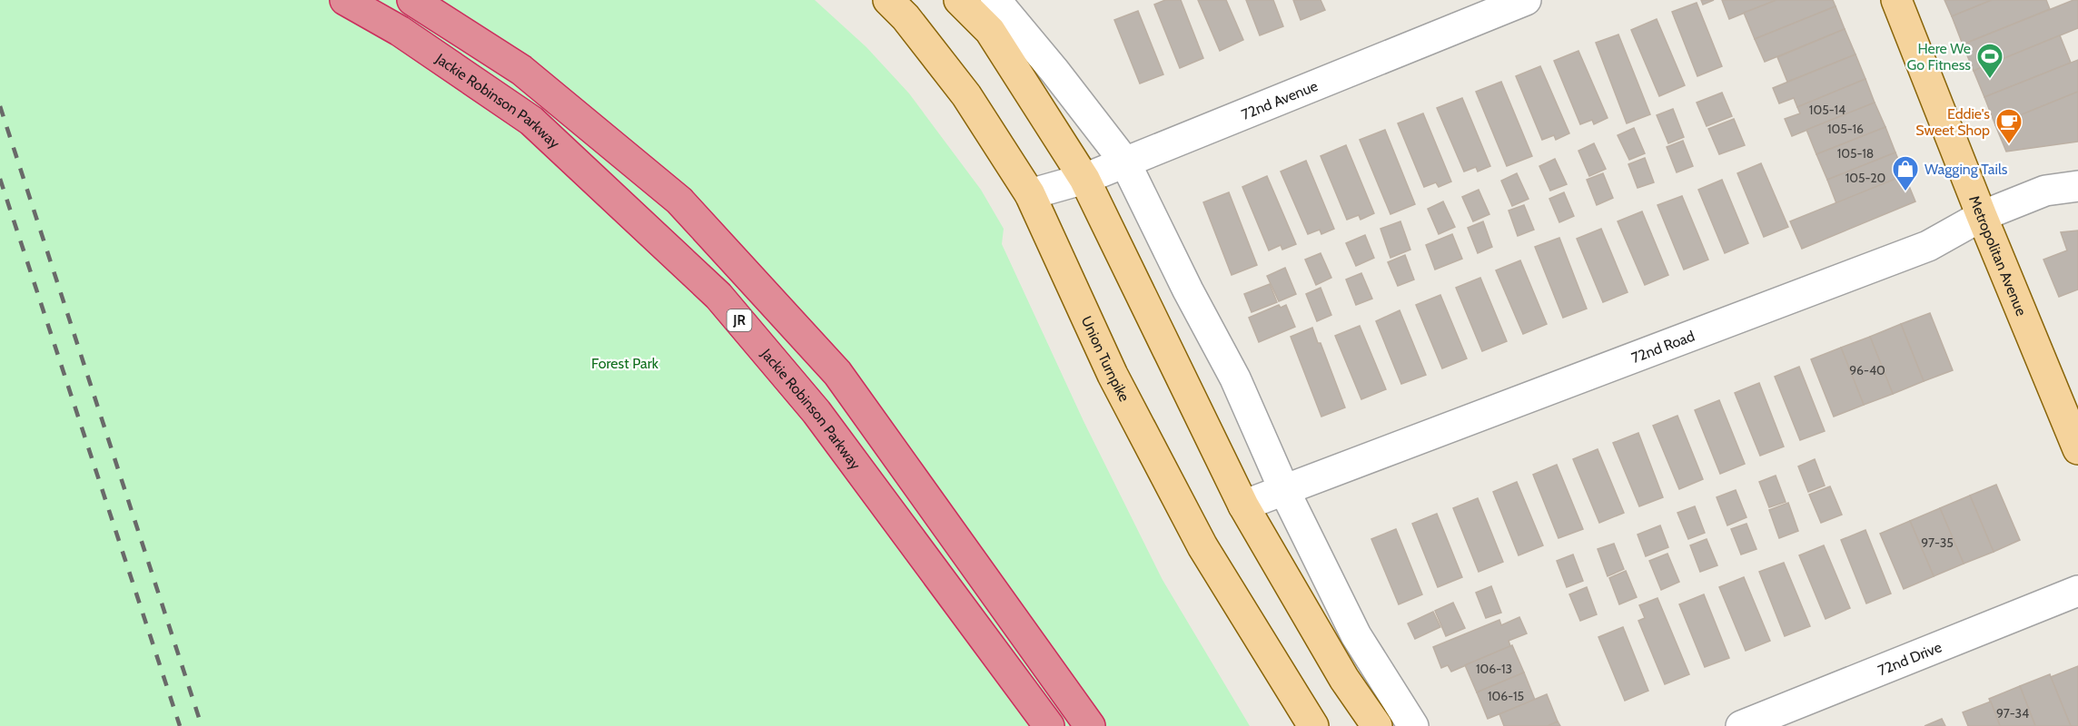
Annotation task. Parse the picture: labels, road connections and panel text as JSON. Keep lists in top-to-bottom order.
{
  "streets": {
    "highway": ["Jackie Robinson Parkway", "JR"],
    "main road": ["Metropolitan Avenue", "Union Turnpike"],
    "street": ["72nd Avenue", "72nd Road", "72nd Drive"]
  },
  "crossings": [
    ["72nd Avenue", "Union Turnpike"],
    ["Metropolitan Avenue", "72nd Road"]
  ],
  "parks": ["Forest Park"],
  "places": {
    "sports": ["Here We Go Fitness"],
    "cafe": ["Eddie's Sweet Shop"],
    "shop": ["Wagging Tails"]
  },
  "house_numbers": [
    "105-14",
    "105-16",
    "105-18",
    "105-20",
    "96-40",
    "97-35",
    "106-13",
    "106-15",
    "97-34"
  ]
}
